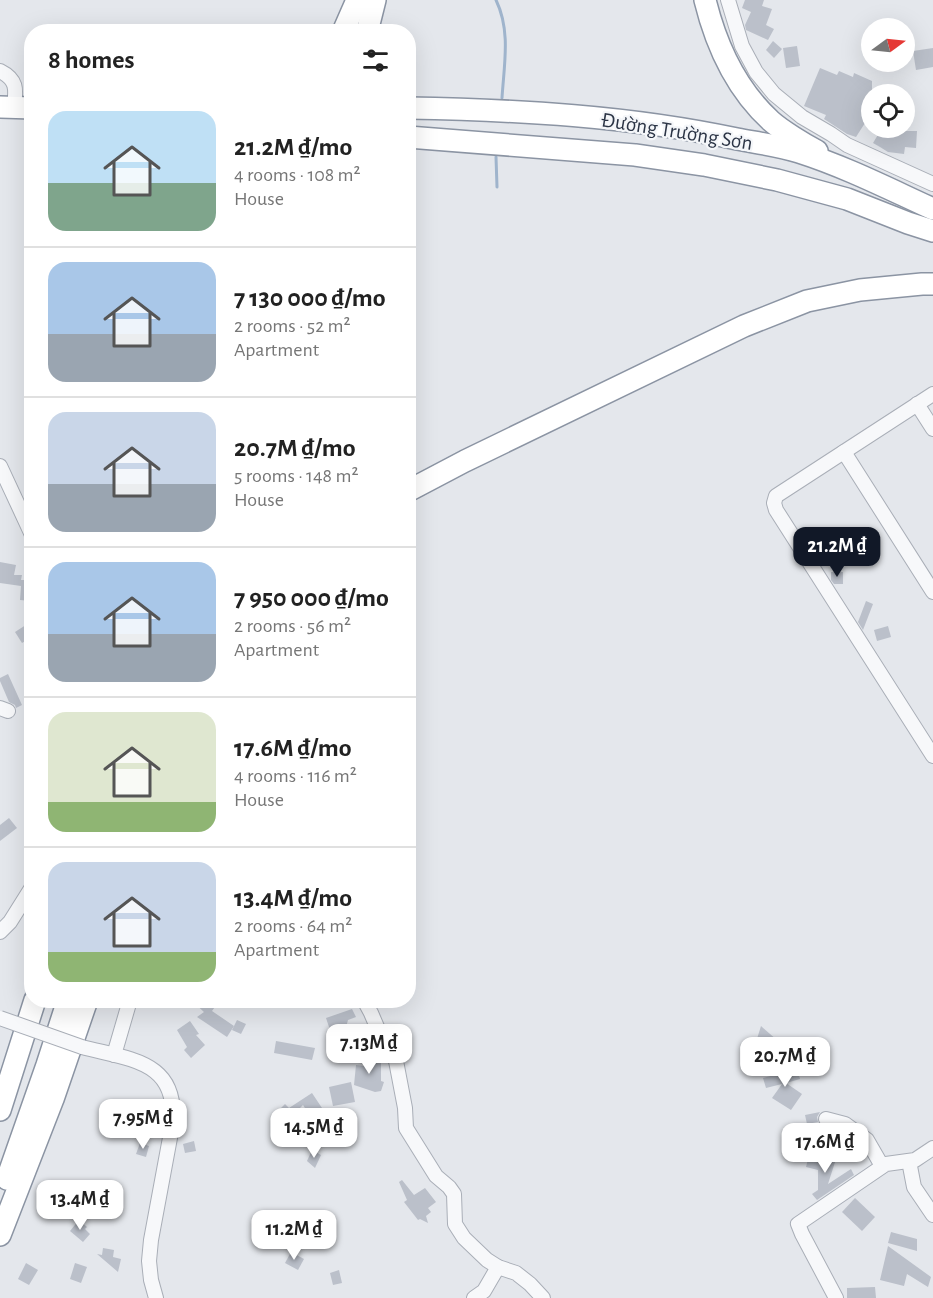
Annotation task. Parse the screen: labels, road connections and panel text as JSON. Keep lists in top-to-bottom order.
{
  "streets": {
    "highway": ["Đường Trường Sơn"]
  },
  "north": "right",
  "page": {
    "heading": "8 homes",
    "list": [
      {
        "name": "21.2M ₫/mo",
        "note": "4 rooms · 108 m² · House"
      },
      {
        "name": "7 130 000 ₫/mo",
        "note": "2 rooms · 52 m² · Apartment"
      },
      {
        "name": "20.7M ₫/mo",
        "note": "5 rooms · 148 m² · House"
      },
      {
        "name": "7 950 000 ₫/mo",
        "note": "2 rooms · 56 m² · Apartment"
      },
      {
        "name": "17.6M ₫/mo",
        "note": "4 rooms · 116 m² · House"
      },
      {
        "name": "13.4M ₫/mo",
        "note": "2 rooms · 64 m² · Apartment"
      }
    ],
    "price": [
      "21.2M ₫",
      "7.13M ₫",
      "20.7M ₫",
      "7.95M ₫",
      "14.5M ₫",
      "17.6M ₫",
      "13.4M ₫",
      "11.2M ₫"
    ]
  }
}
